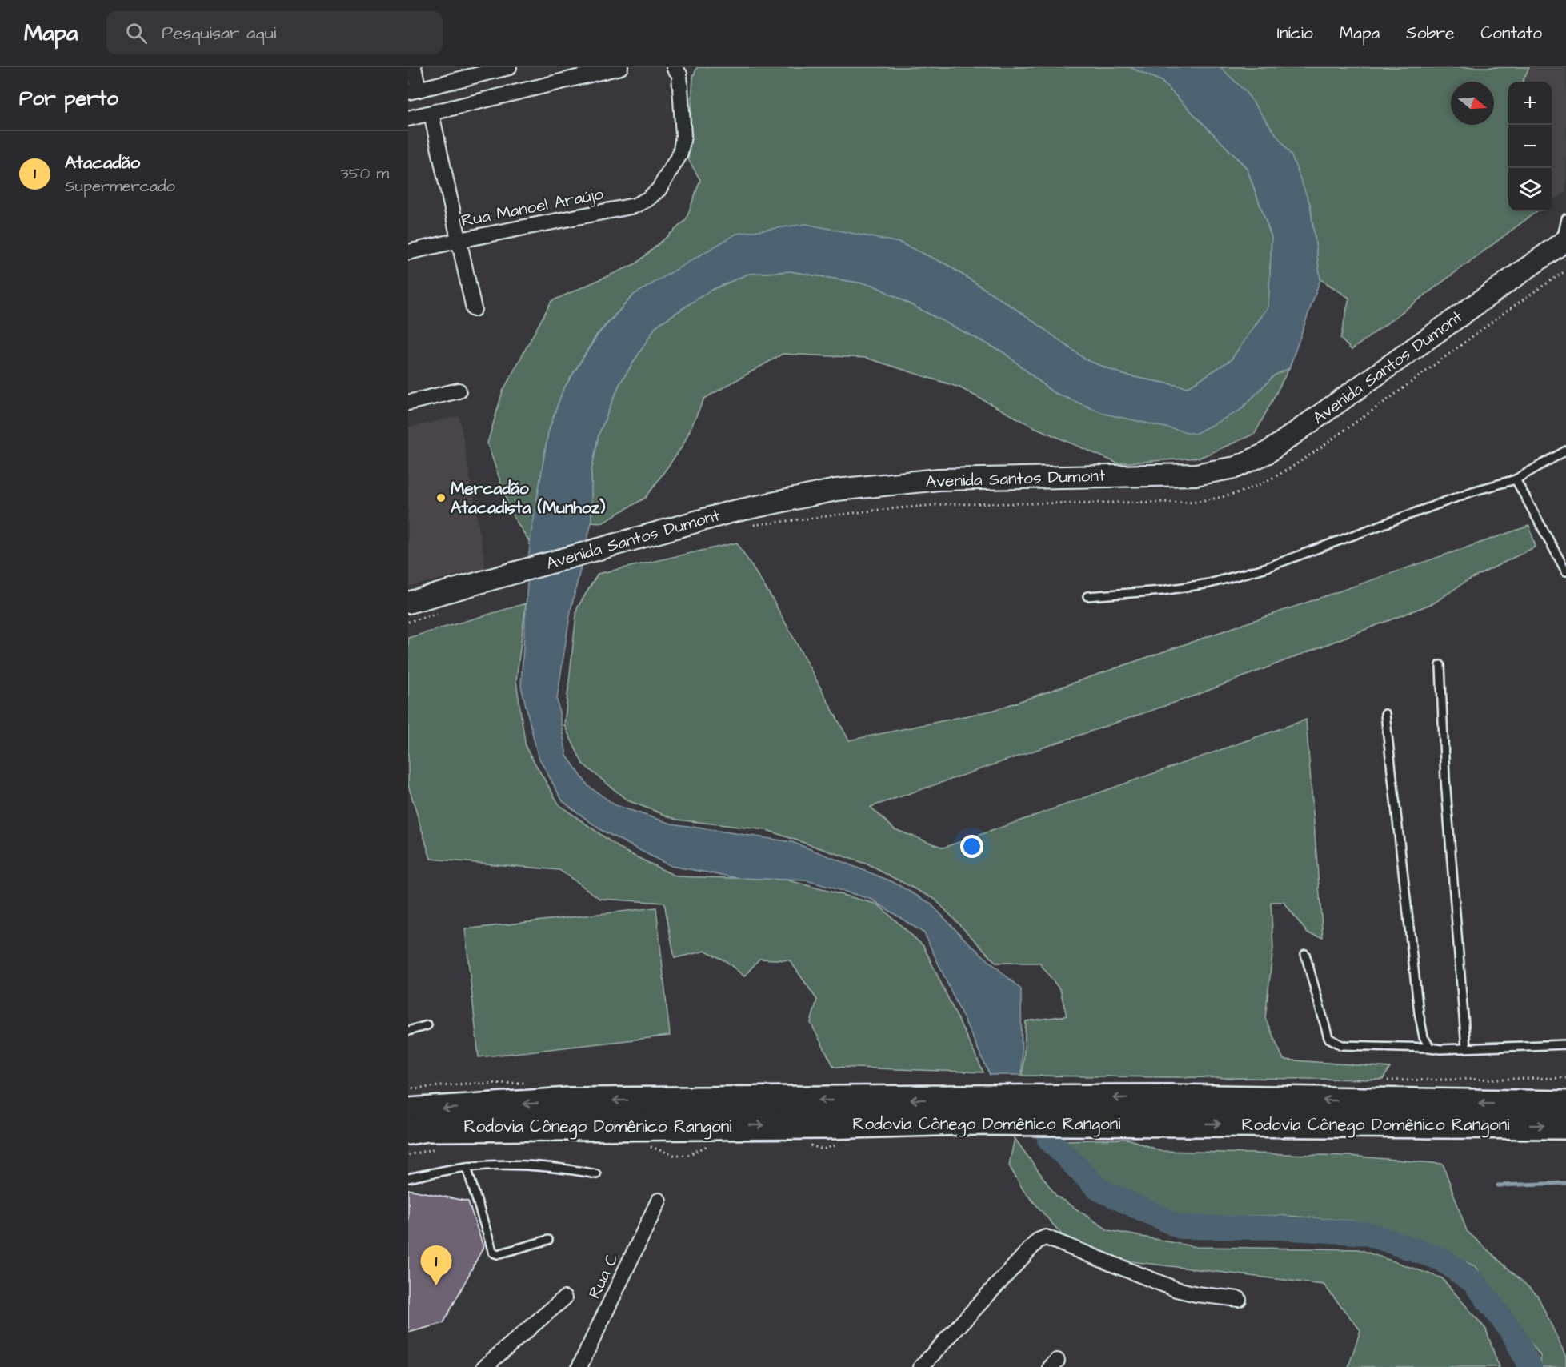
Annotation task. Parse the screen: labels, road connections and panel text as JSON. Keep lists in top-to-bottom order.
{
  "streets": {
    "highway": ["Rodovia Cônego Domênico Rangoni"],
    "main road": ["Avenida Santos Dumont"],
    "street": ["Rua Manoel Araújo", "Rua C"]
  },
  "places": ["Mercadão Atacadista (Munhoz)"],
  "north": "right",
  "page": {
    "header": "Mapa",
    "search": "Pesquisar aqui",
    "nav": [
      "Início",
      "Mapa",
      "Sobre",
      "Contato"
    ],
    "heading": "Por perto",
    "map_buttons": ["+", "−"],
    "list": [
      {
        "mark": "1",
        "name": "Atacadão",
        "note": "Supermercado",
        "value": "350 m"
      }
    ],
    "pins": "1"
  }
}
